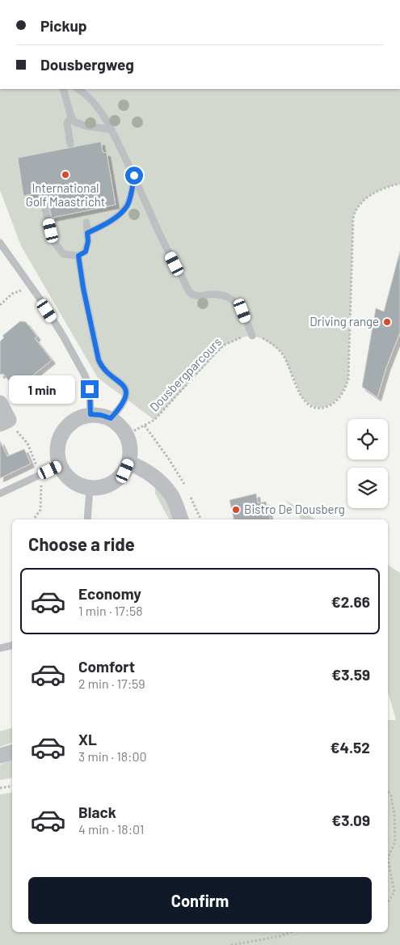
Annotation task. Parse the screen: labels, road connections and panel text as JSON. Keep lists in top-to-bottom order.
{
  "streets": {
    "path": ["Dousbergparcours"]
  },
  "places": ["International Golf Maastricht", "Driving range", "Bistro De Dousberg"],
  "page": {
    "banner": ["Pickup", "Dousbergweg"],
    "bubble": "1 min",
    "heading": "Choose a ride",
    "list": [
      {
        "name": "Economy",
        "note": "1 min · 17:58",
        "value": "€2.66"
      },
      {
        "name": "Comfort",
        "note": "2 min · 17:59",
        "value": "€3.59"
      },
      {
        "name": "XL",
        "note": "3 min · 18:00",
        "value": "€4.52"
      },
      {
        "name": "Black",
        "note": "4 min · 18:01",
        "value": "€3.09"
      }
    ],
    "buttons": "Confirm"
  }
}
